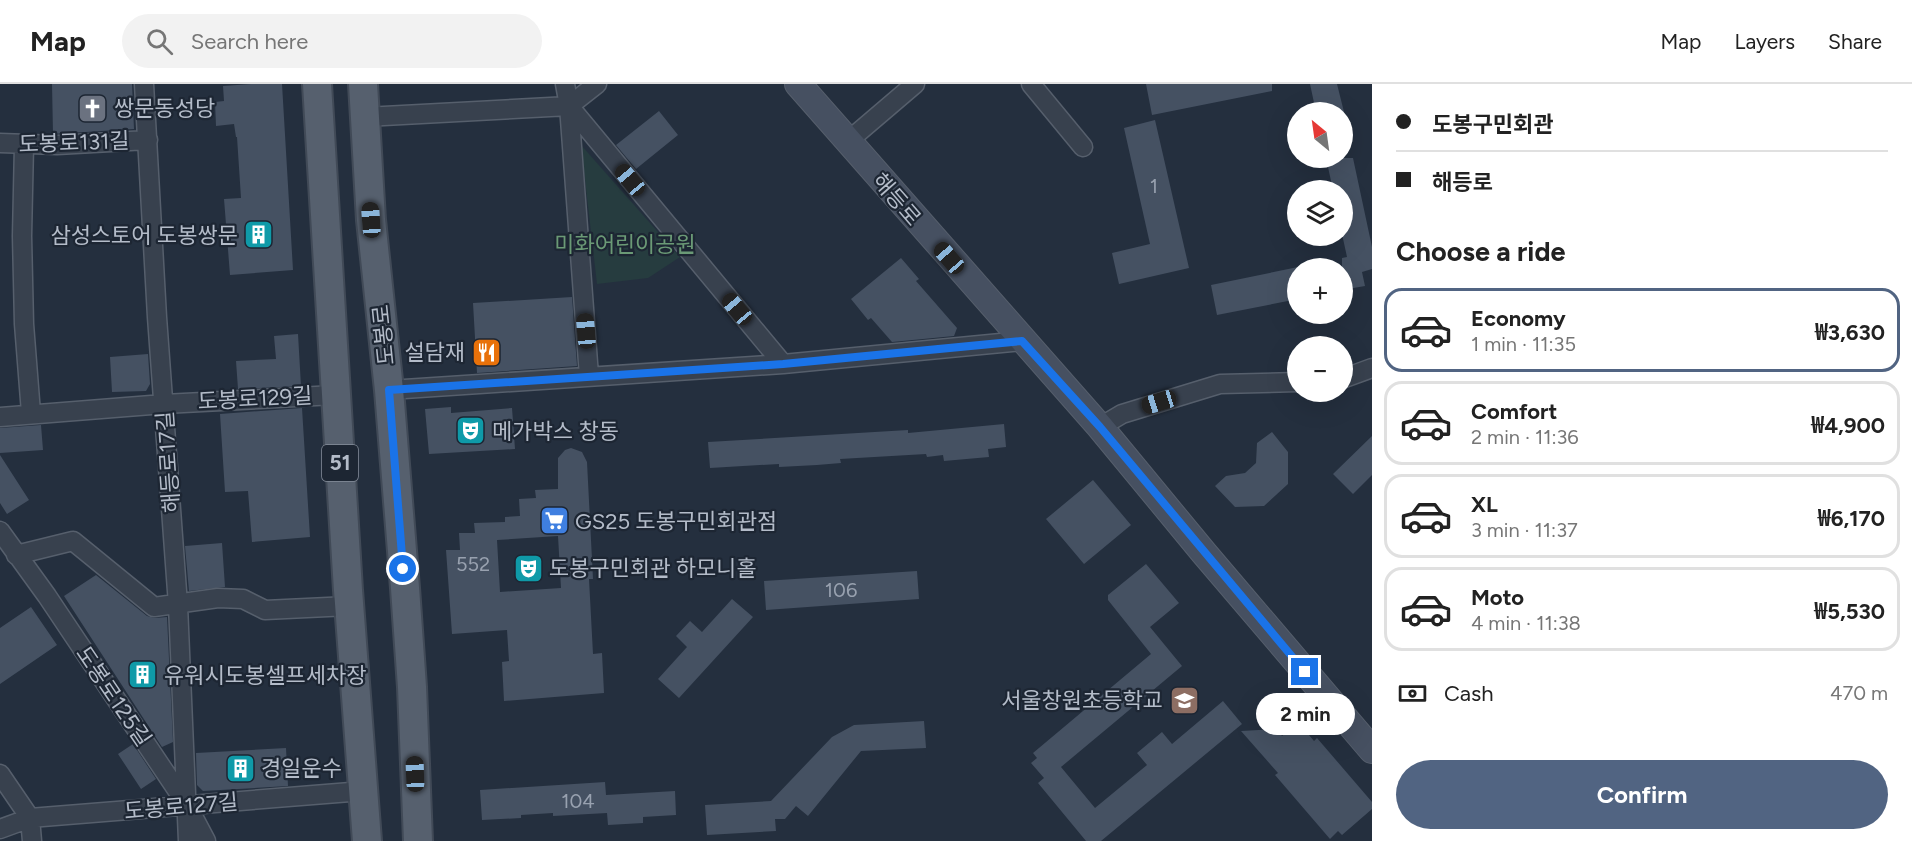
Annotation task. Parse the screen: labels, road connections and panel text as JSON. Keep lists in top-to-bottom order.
{
  "streets": {
    "main road": ["해등로", "도봉로", "51"],
    "street": [
      "도봉로131길",
      "도봉로129길",
      "해등로17길",
      "도봉로125길",
      "도봉로127길"
    ]
  },
  "crossings": [
    ["도봉로131길", "해등로17길"],
    ["도봉로129길", "해등로17길"],
    ["도봉로129길", "51"],
    ["해등로17길", "도봉로125길"],
    ["해등로17길", "도봉로127길"],
    ["51", "도봉로127길"],
    ["도봉로125길", "도봉로127길"]
  ],
  "parks": ["미화어린이공원"],
  "places": {
    "church": ["쌍문동성당"],
    "building": ["삼성스토어 도봉쌍문", "유워시도봉셀프세차장", "경일운수"],
    "restaurant": ["설담재"],
    "theatre": ["메가박스 창동", "도봉구민회관 하모니홀"],
    "supermarket": ["GS25 도봉구민회관점"],
    "school or university": ["서울창원초등학교"]
  },
  "house_numbers": [
    "1",
    "552",
    "106",
    "104"
  ],
  "north": "top left",
  "page": {
    "header": "Map",
    "search": "Search here",
    "nav": ["Map", "Layers", "Share"],
    "banner": ["도봉구민회관", "해등로"],
    "map_buttons": ["+", "−"],
    "heading": "Choose a ride",
    "list": [
      {
        "name": "Economy",
        "note": "1 min · 11:35",
        "value": "₩3,630"
      },
      {
        "name": "Comfort",
        "note": "2 min · 11:36",
        "value": "₩4,900"
      },
      {
        "name": "XL",
        "note": "3 min · 11:37",
        "value": "₩6,170"
      },
      {
        "name": "Moto",
        "note": "4 min · 11:38",
        "value": "₩5,530"
      }
    ],
    "pay": ["Cash", "470 m"],
    "bubble": "2 min",
    "buttons": "Confirm"
  }
}
